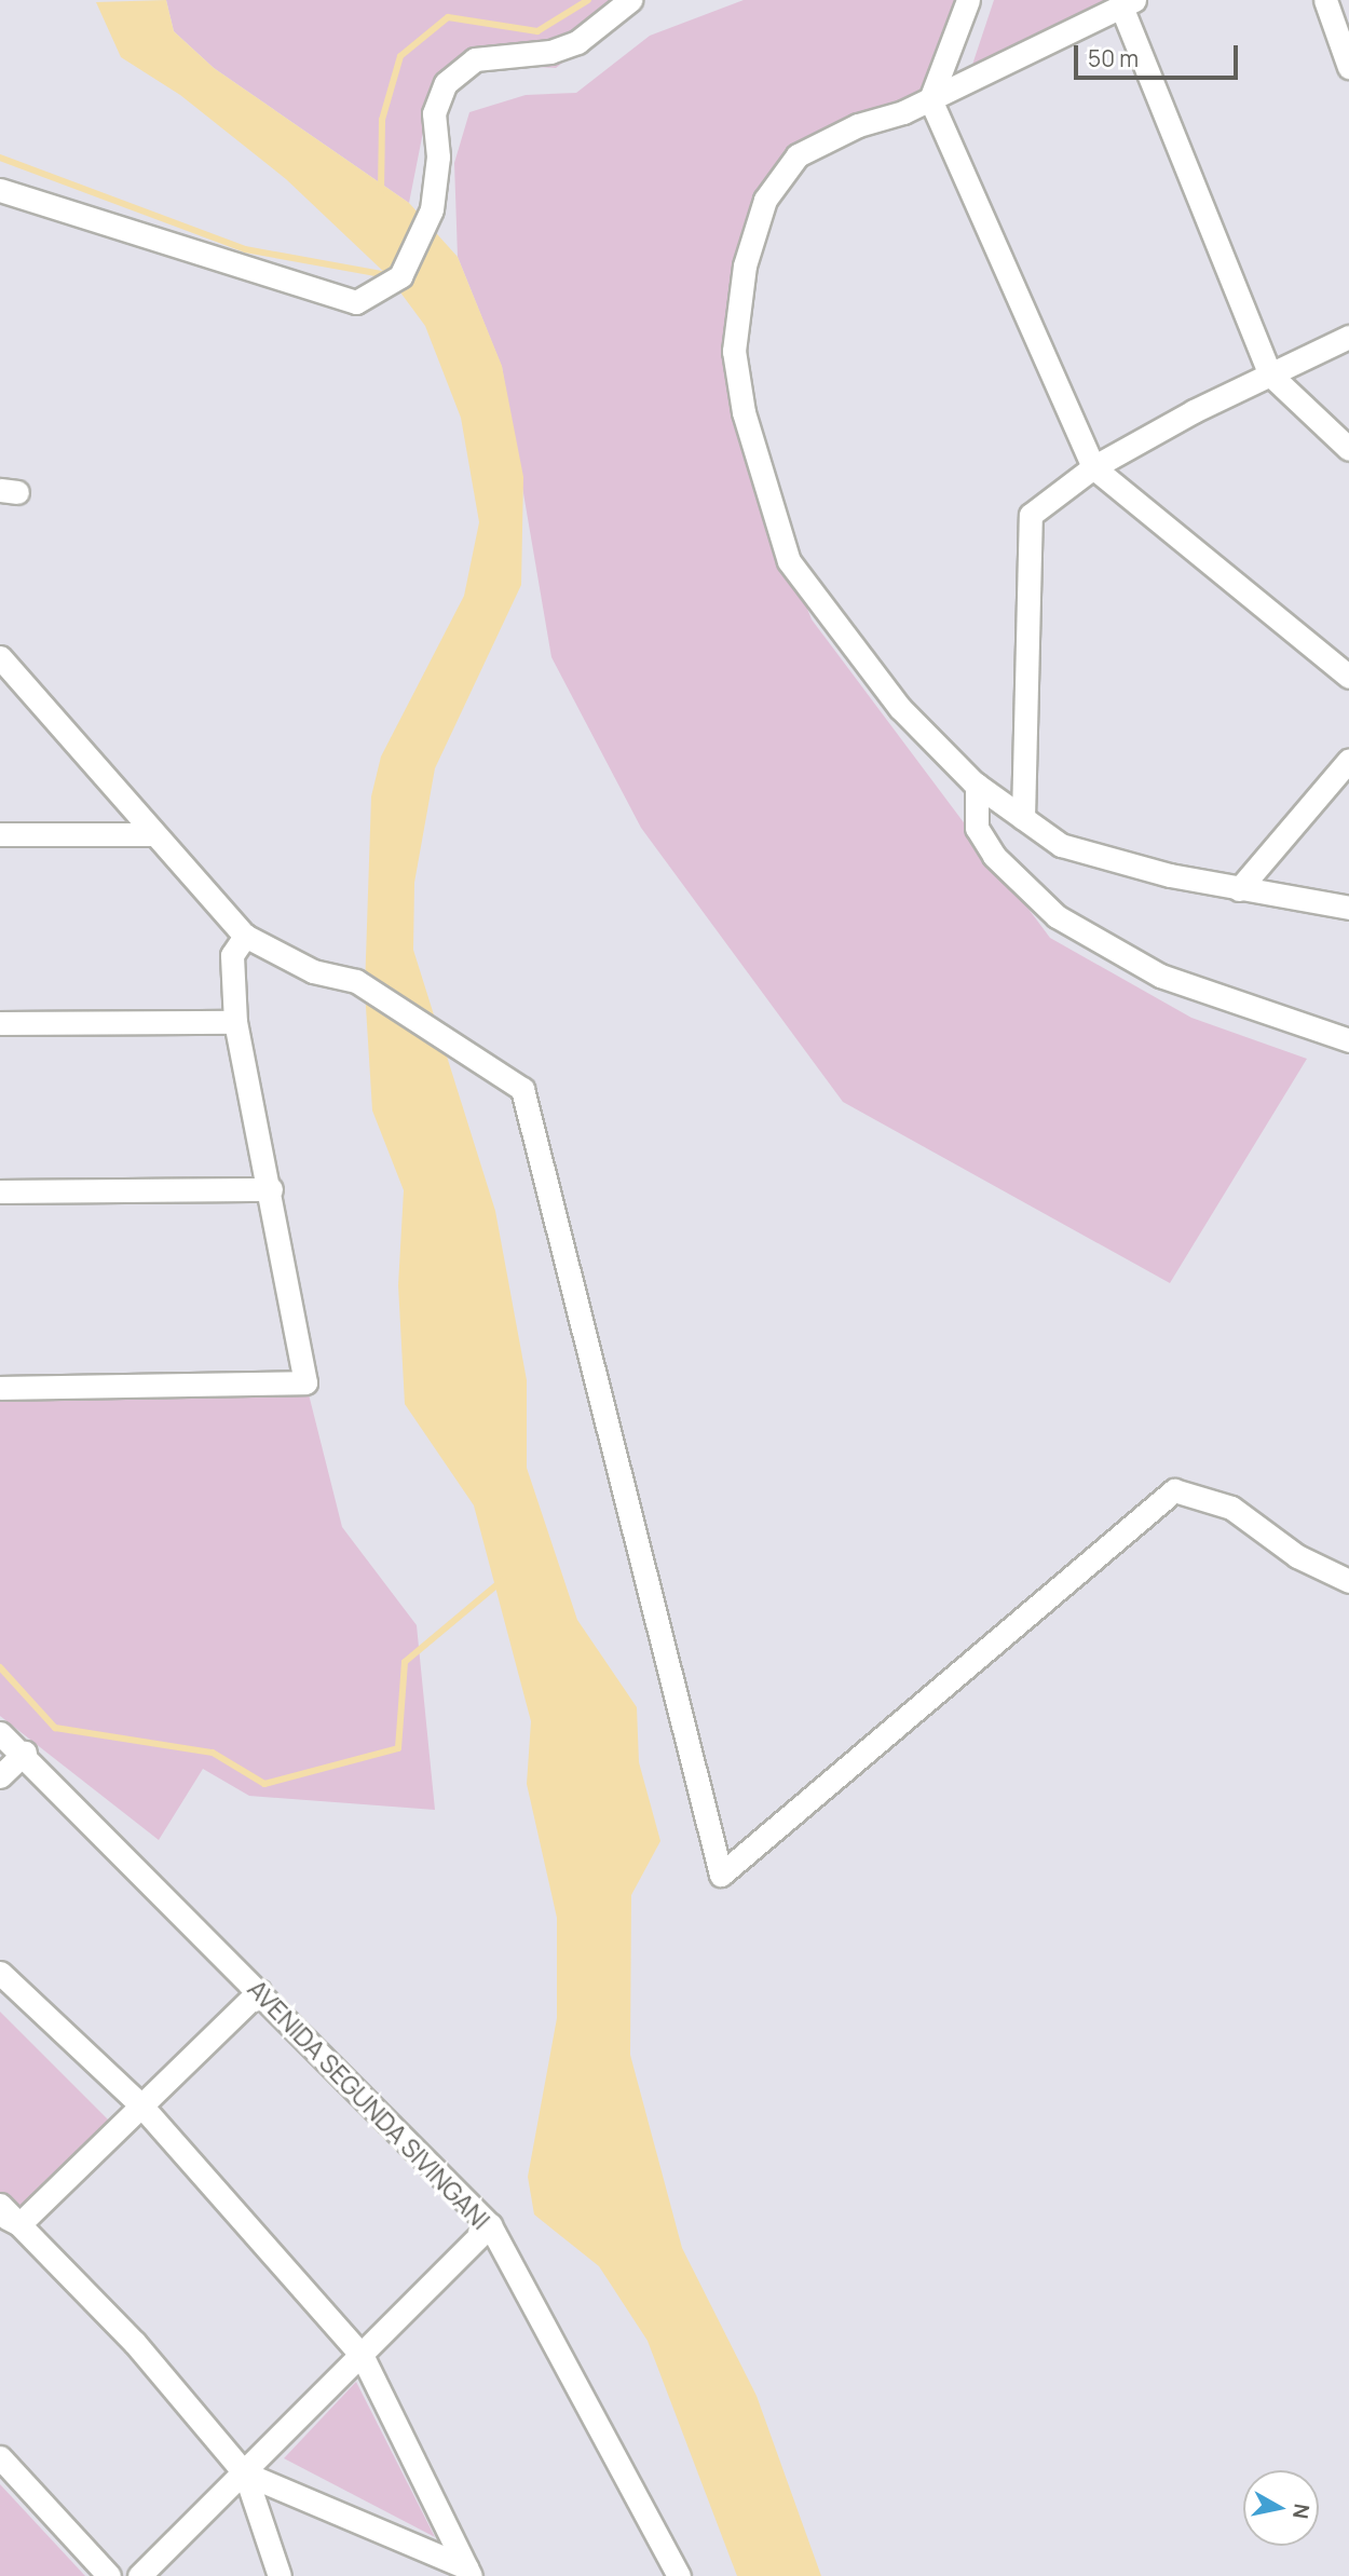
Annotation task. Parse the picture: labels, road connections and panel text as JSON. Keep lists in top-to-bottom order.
{
  "streets": {
    "street": ["AVENIDA SEGUNDA SIVINGANI"]
  },
  "scale_bar": "50 m",
  "north": "right"
}
